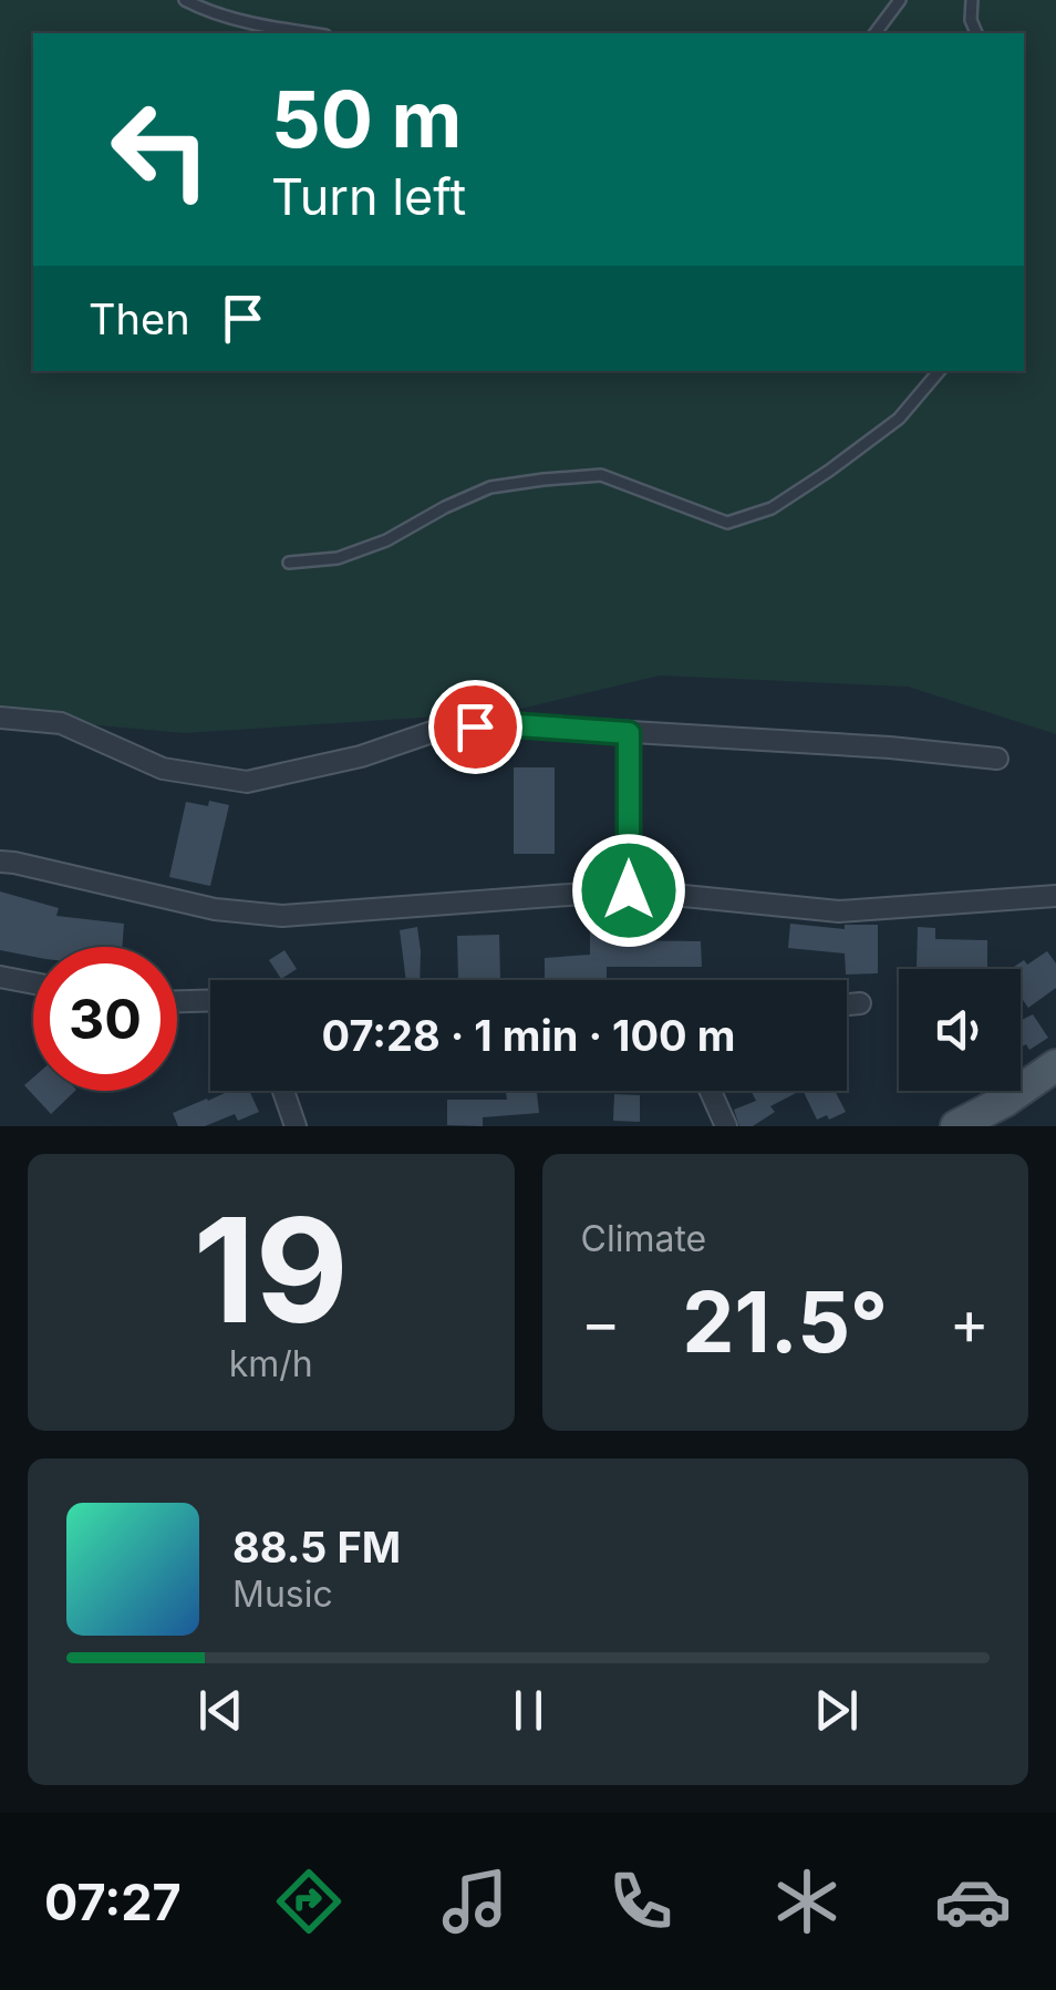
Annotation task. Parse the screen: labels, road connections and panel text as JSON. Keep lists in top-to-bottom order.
{
  "page": {
    "turn": ["50 m", "Turn left"],
    "then": "Then",
    "limit": "30",
    "trip": "07:28 · 1 min · 100 m",
    "tile": [
      ["19", "km/h"],
      "Climate"
    ],
    "heat": ["−", "21.5°", "+"],
    "song": ["88.5 FM", "Music"],
    "tabs": "07:27"
  }
}
